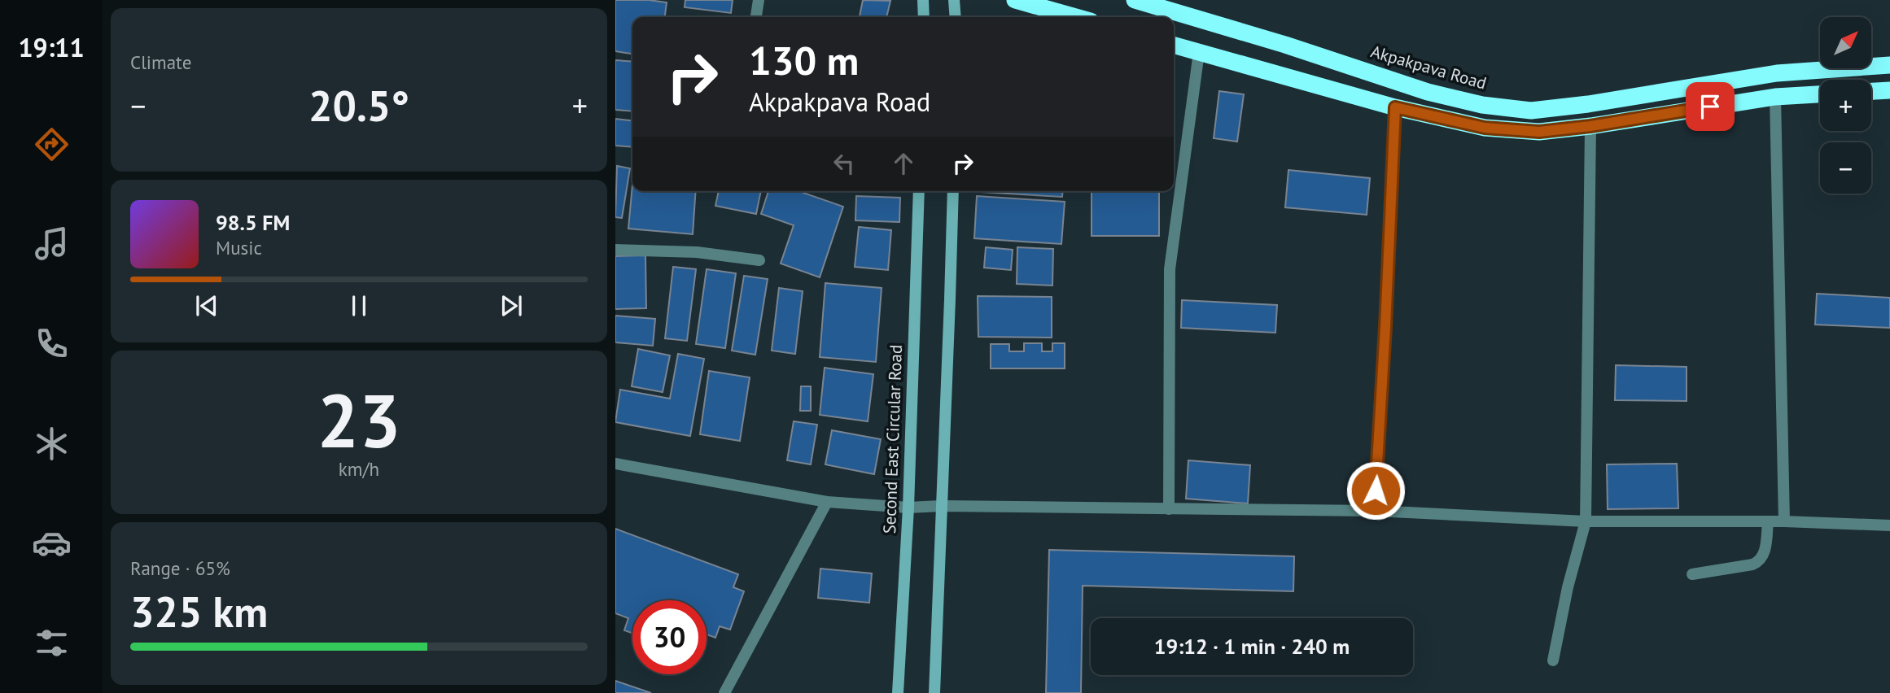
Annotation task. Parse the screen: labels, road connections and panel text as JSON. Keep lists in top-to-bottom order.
{
  "streets": {
    "highway": ["Akpakpava Road"],
    "main road": ["Second East Circular Road"]
  },
  "north": "top right",
  "page": {
    "tabs": "19:11",
    "tile": [
      "Climate",
      ["23", "km/h"],
      ["Range · 65%", "325 km"]
    ],
    "map_buttons": ["+", "−"],
    "turn": ["130 m", "Akpakpava Road"],
    "heat": ["−", "20.5°", "+"],
    "song": ["98.5 FM", "Music"],
    "limit": "30",
    "trip": "19:12 · 1 min · 240 m"
  }
}
